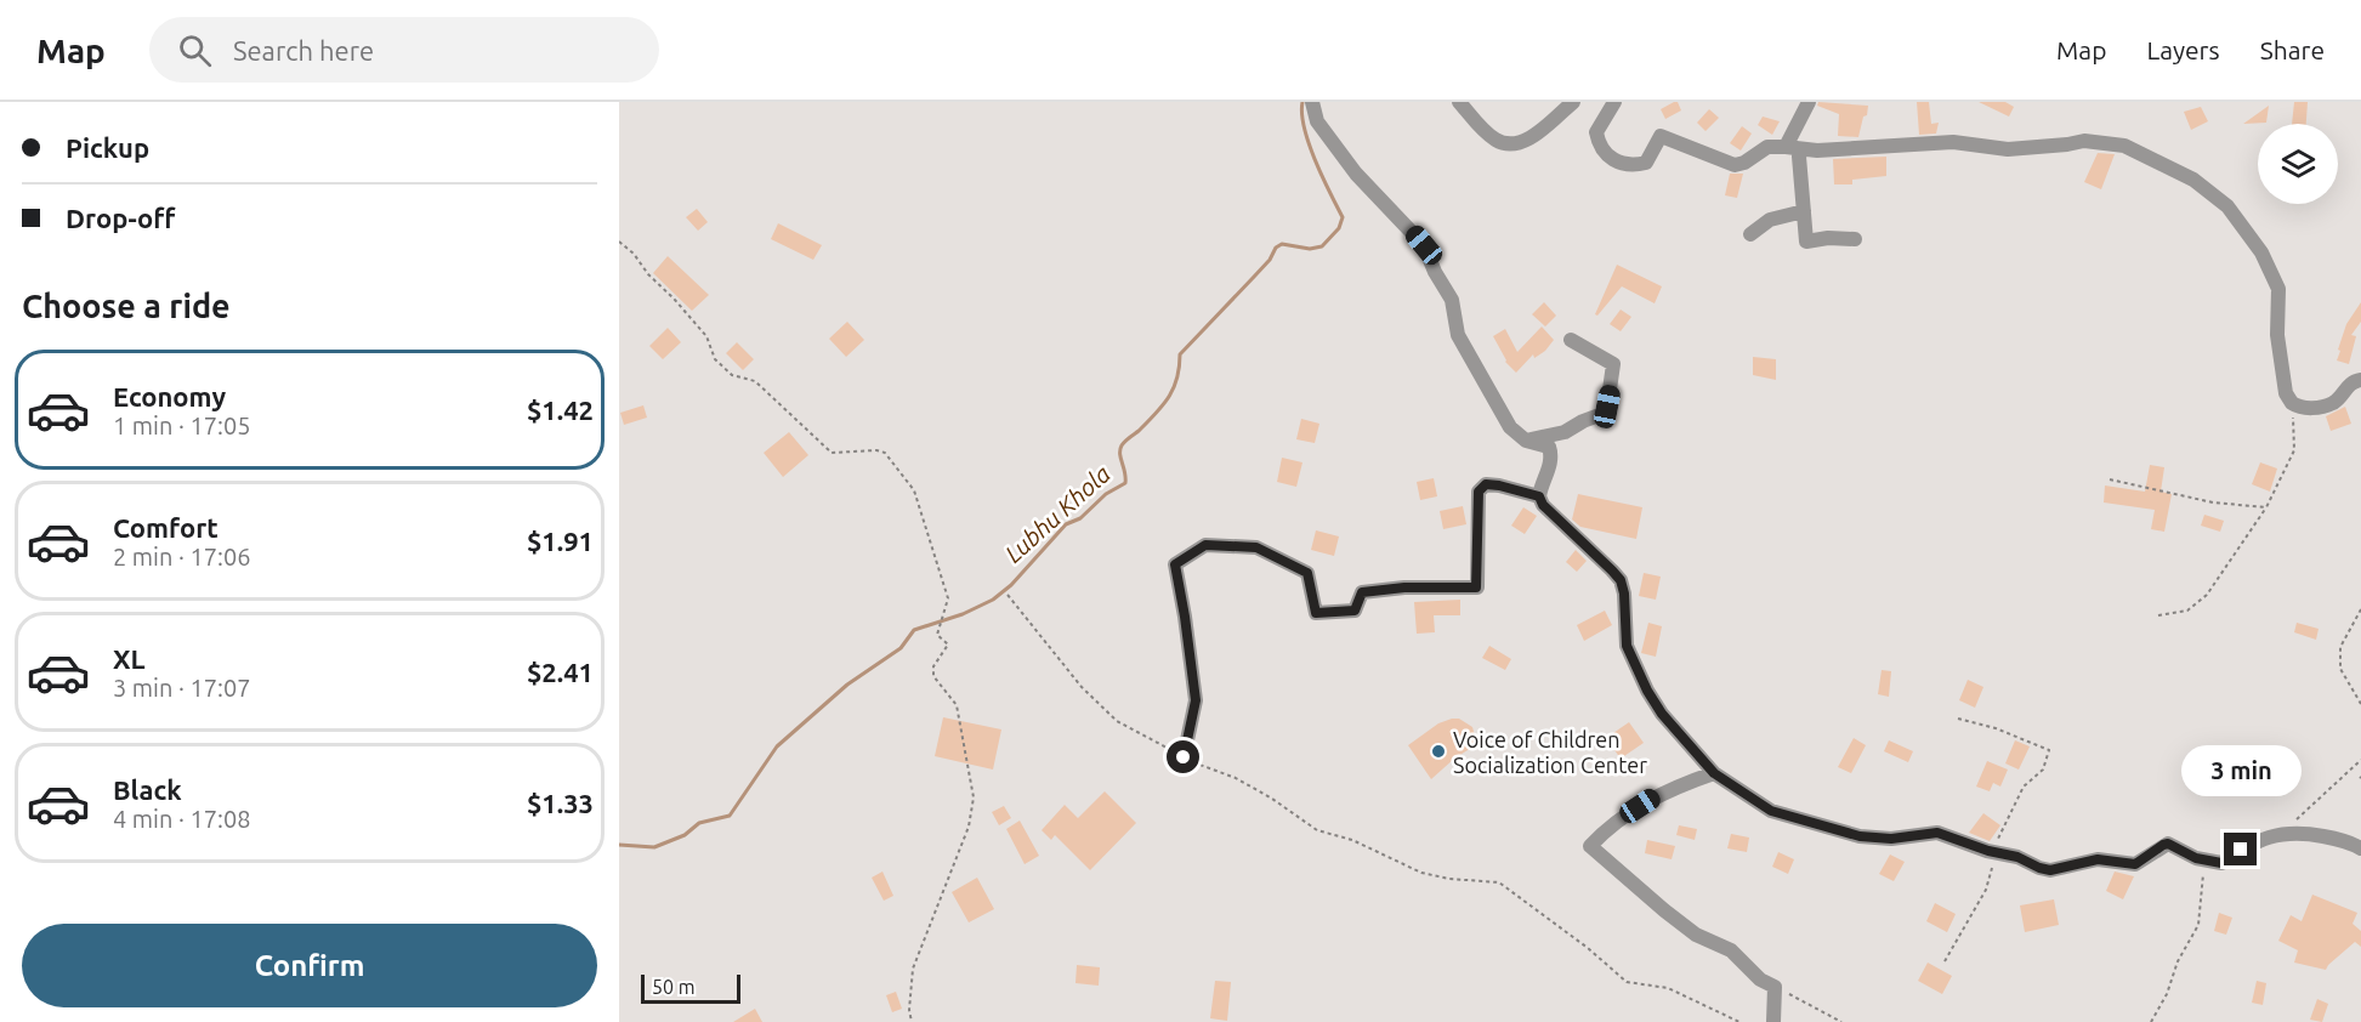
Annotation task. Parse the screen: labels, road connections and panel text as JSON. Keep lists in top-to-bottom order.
{
  "water": ["Lubhu Khola"],
  "places": ["Voice of Children Socialization Center"],
  "scale_bar": "50 m",
  "page": {
    "header": "Map",
    "search": "Search here",
    "nav": ["Map", "Layers", "Share"],
    "banner": ["Pickup", "Drop-off"],
    "heading": "Choose a ride",
    "list": [
      {
        "name": "Economy",
        "note": "1 min · 17:05",
        "value": "$1.42"
      },
      {
        "name": "Comfort",
        "note": "2 min · 17:06",
        "value": "$1.91"
      },
      {
        "name": "XL",
        "note": "3 min · 17:07",
        "value": "$2.41"
      },
      {
        "name": "Black",
        "note": "4 min · 17:08",
        "value": "$1.33"
      }
    ],
    "bubble": "3 min",
    "buttons": "Confirm",
    "scale": "50 m"
  }
}
